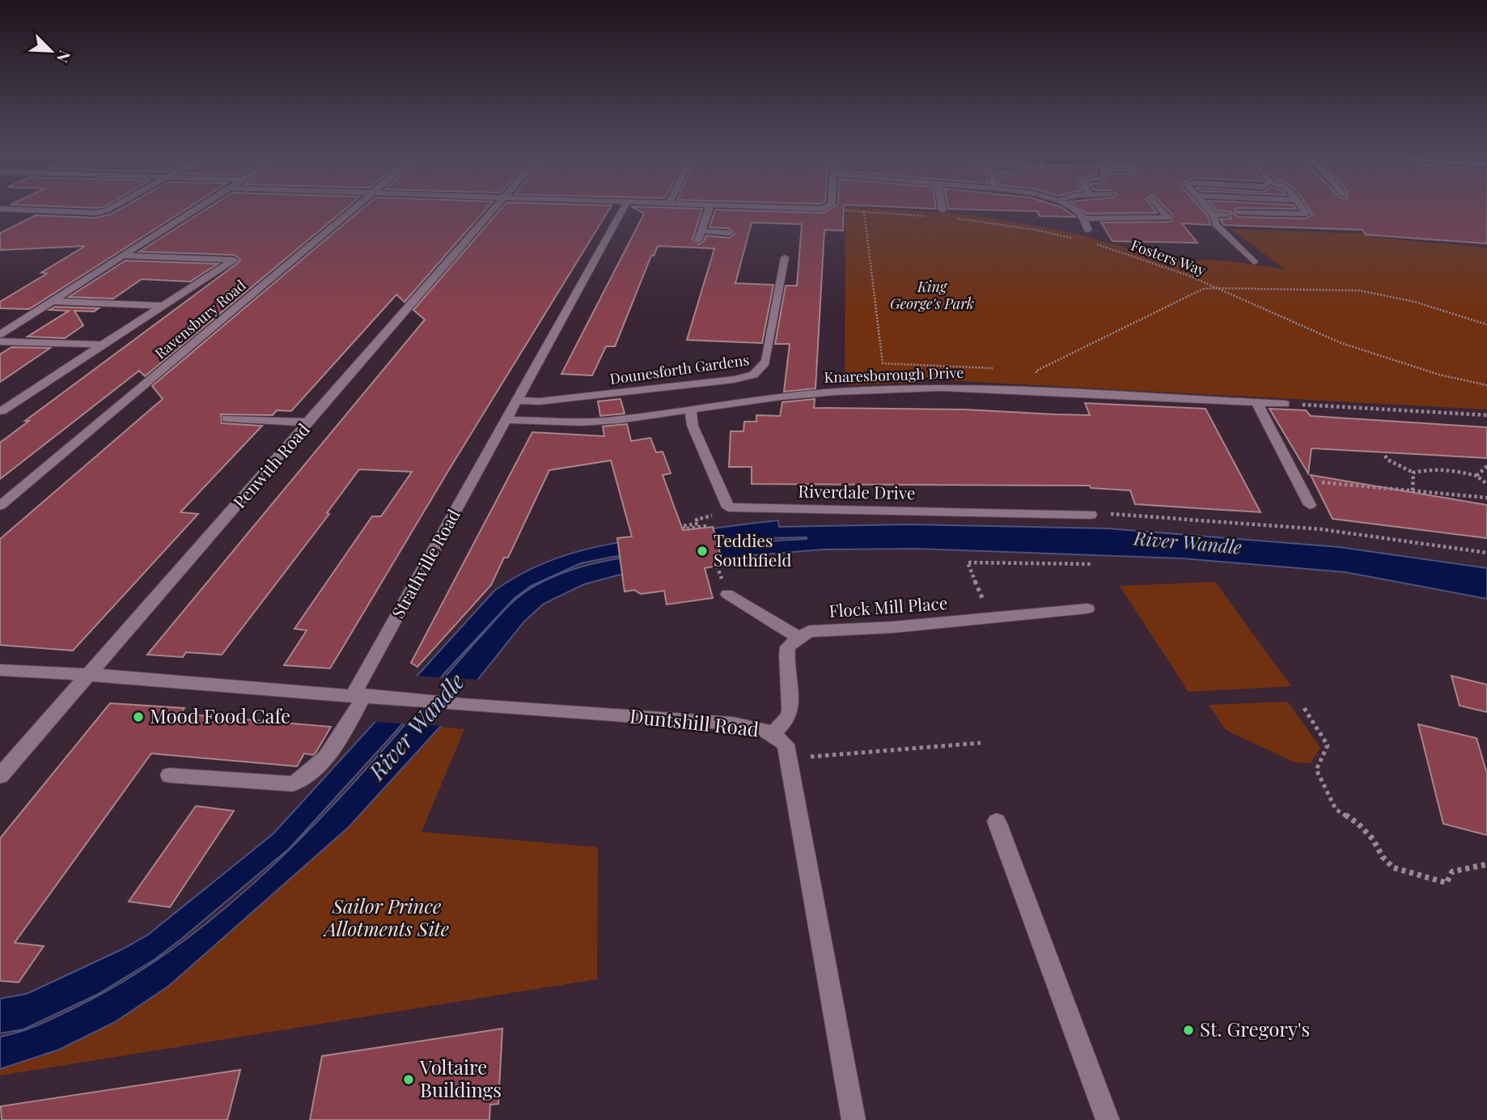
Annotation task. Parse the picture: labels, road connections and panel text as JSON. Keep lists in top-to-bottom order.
{
  "streets": {
    "street": [
      "Ravensbury Road",
      "Dounesforth Gardens",
      "Knaresborough Drive",
      "Penwith Road",
      "Riverdale Drive",
      "Strathville Road",
      "Flock Mill Place",
      "Duntshill Road"
    ],
    "path": ["Fosters Way"]
  },
  "crossings": [
    ["Dounesforth Gardens", "Strathville Road"],
    ["Knaresborough Drive", "Riverdale Drive"],
    ["Knaresborough Drive", "Strathville Road"],
    ["Strathville Road", "Duntshill Road"]
  ],
  "water": ["River Wandle"],
  "parks": ["King George's Park", "Sailor Prince Allotments Site"],
  "places": [
    "Teddies Southfield",
    "Mood Food Cafe",
    "St. Gregory's",
    "Voltaire Buildings"
  ],
  "north": "bottom right"
}
